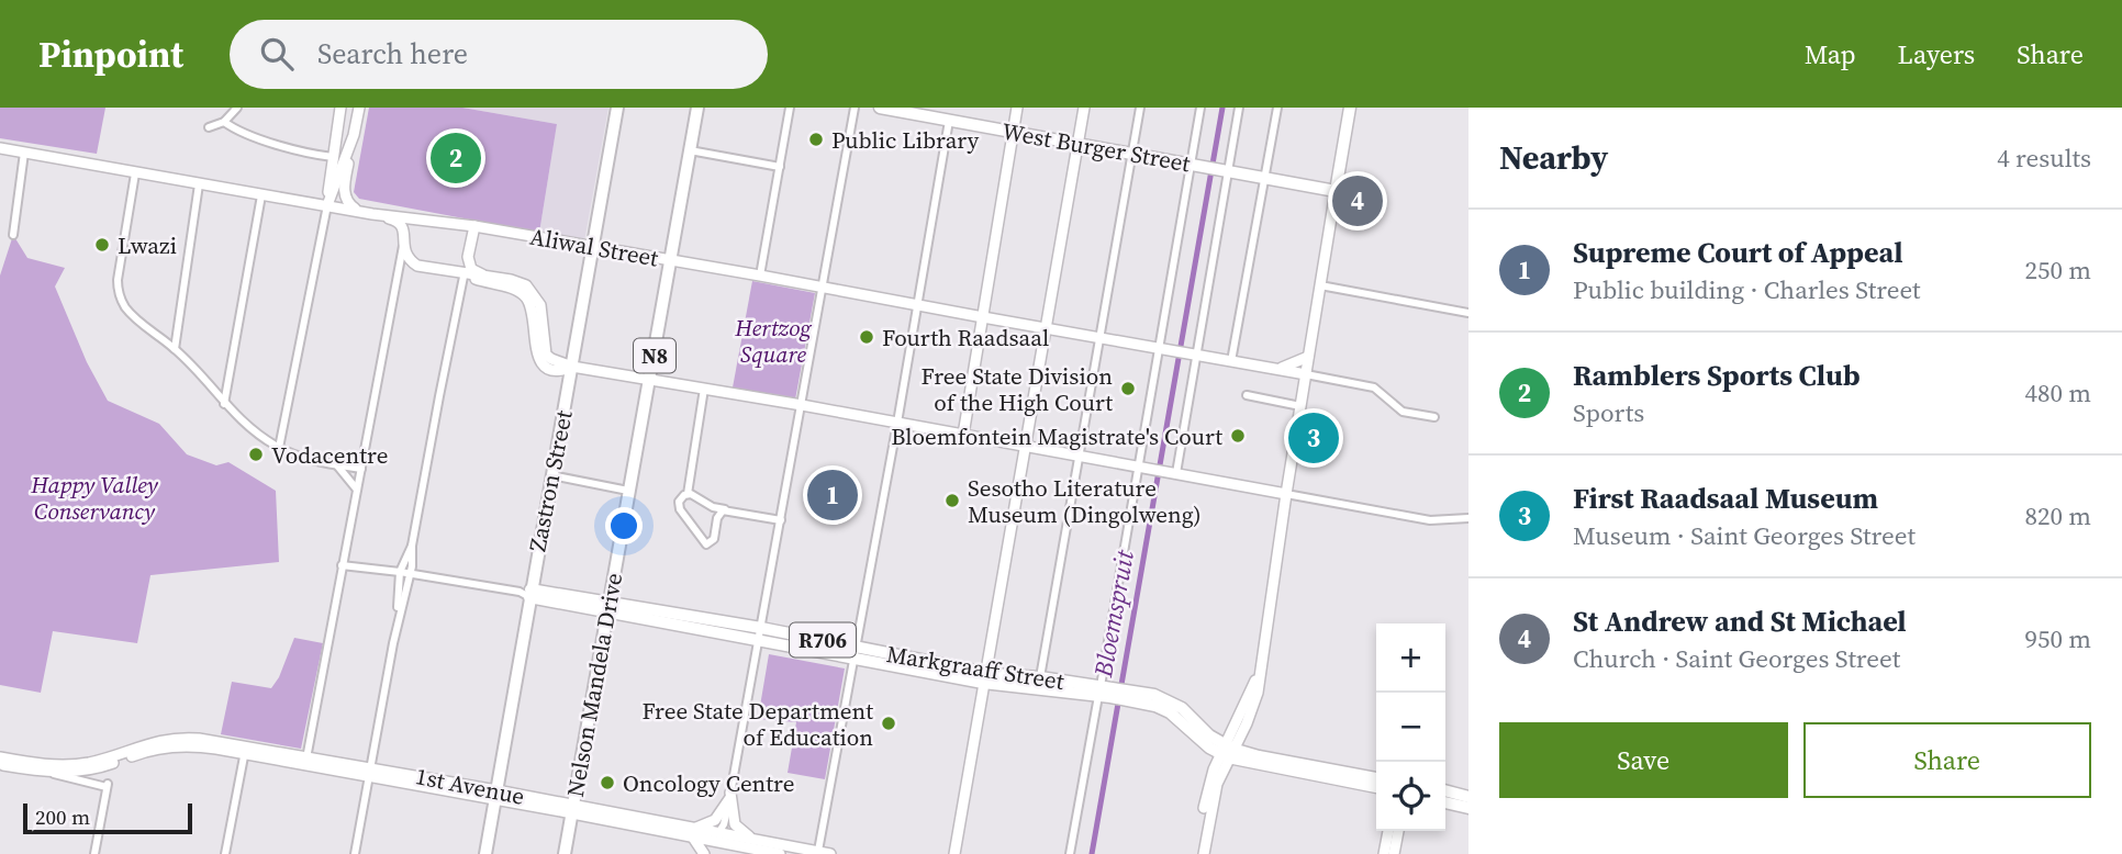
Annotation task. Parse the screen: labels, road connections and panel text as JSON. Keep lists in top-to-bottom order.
{
  "streets": {
    "highway": ["N8", "Zastron Street", "Nelson Mandela Drive"],
    "main road": ["West Burger Street", "R706", "Markgraaff Street"],
    "street": ["Aliwal Street", "1st Avenue"]
  },
  "crossings": [
    ["Aliwal Street", "Zastron Street"],
    ["Aliwal Street", "Nelson Mandela Drive"],
    ["Zastron Street", "Markgraaff Street"],
    ["Zastron Street", "1st Avenue"],
    ["R706", "Markgraaff Street"],
    ["Markgraaff Street", "Nelson Mandela Drive"],
    ["Nelson Mandela Drive", "1st Avenue"]
  ],
  "water": ["Bloemspruit"],
  "parks": ["Hertzog Square", "Happy Valley Conservancy"],
  "places": [
    "Public Library",
    "Lwazi",
    "Fourth Raadsaal",
    "Free State Division of the High Court",
    "Bloemfontein Magistrate's Court",
    "Vodacentre",
    "Sesotho Literature Museum (Dingolweng)",
    "Free State Department of Education",
    "Oncology Centre"
  ],
  "scale_bar": "200 m",
  "page": {
    "header": "Pinpoint",
    "search": "Search here",
    "nav": ["Map", "Layers", "Share"],
    "heading": ["Nearby", "4 results"],
    "pins": [
      "2",
      "4",
      "3",
      "1"
    ],
    "list": [
      {
        "mark": "1",
        "name": "Supreme Court of Appeal",
        "note": "Public building · Charles Street",
        "value": "250 m"
      },
      {
        "mark": "2",
        "name": "Ramblers Sports Club",
        "note": "Sports",
        "value": "480 m"
      },
      {
        "mark": "3",
        "name": "First Raadsaal Museum",
        "note": "Museum · Saint Georges Street",
        "value": "820 m"
      },
      {
        "mark": "4",
        "name": "St Andrew and St Michael",
        "note": "Church · Saint Georges Street",
        "value": "950 m"
      }
    ],
    "map_buttons": ["+", "−"],
    "buttons": ["Save", "Share"],
    "scale": "200 m"
  }
}
